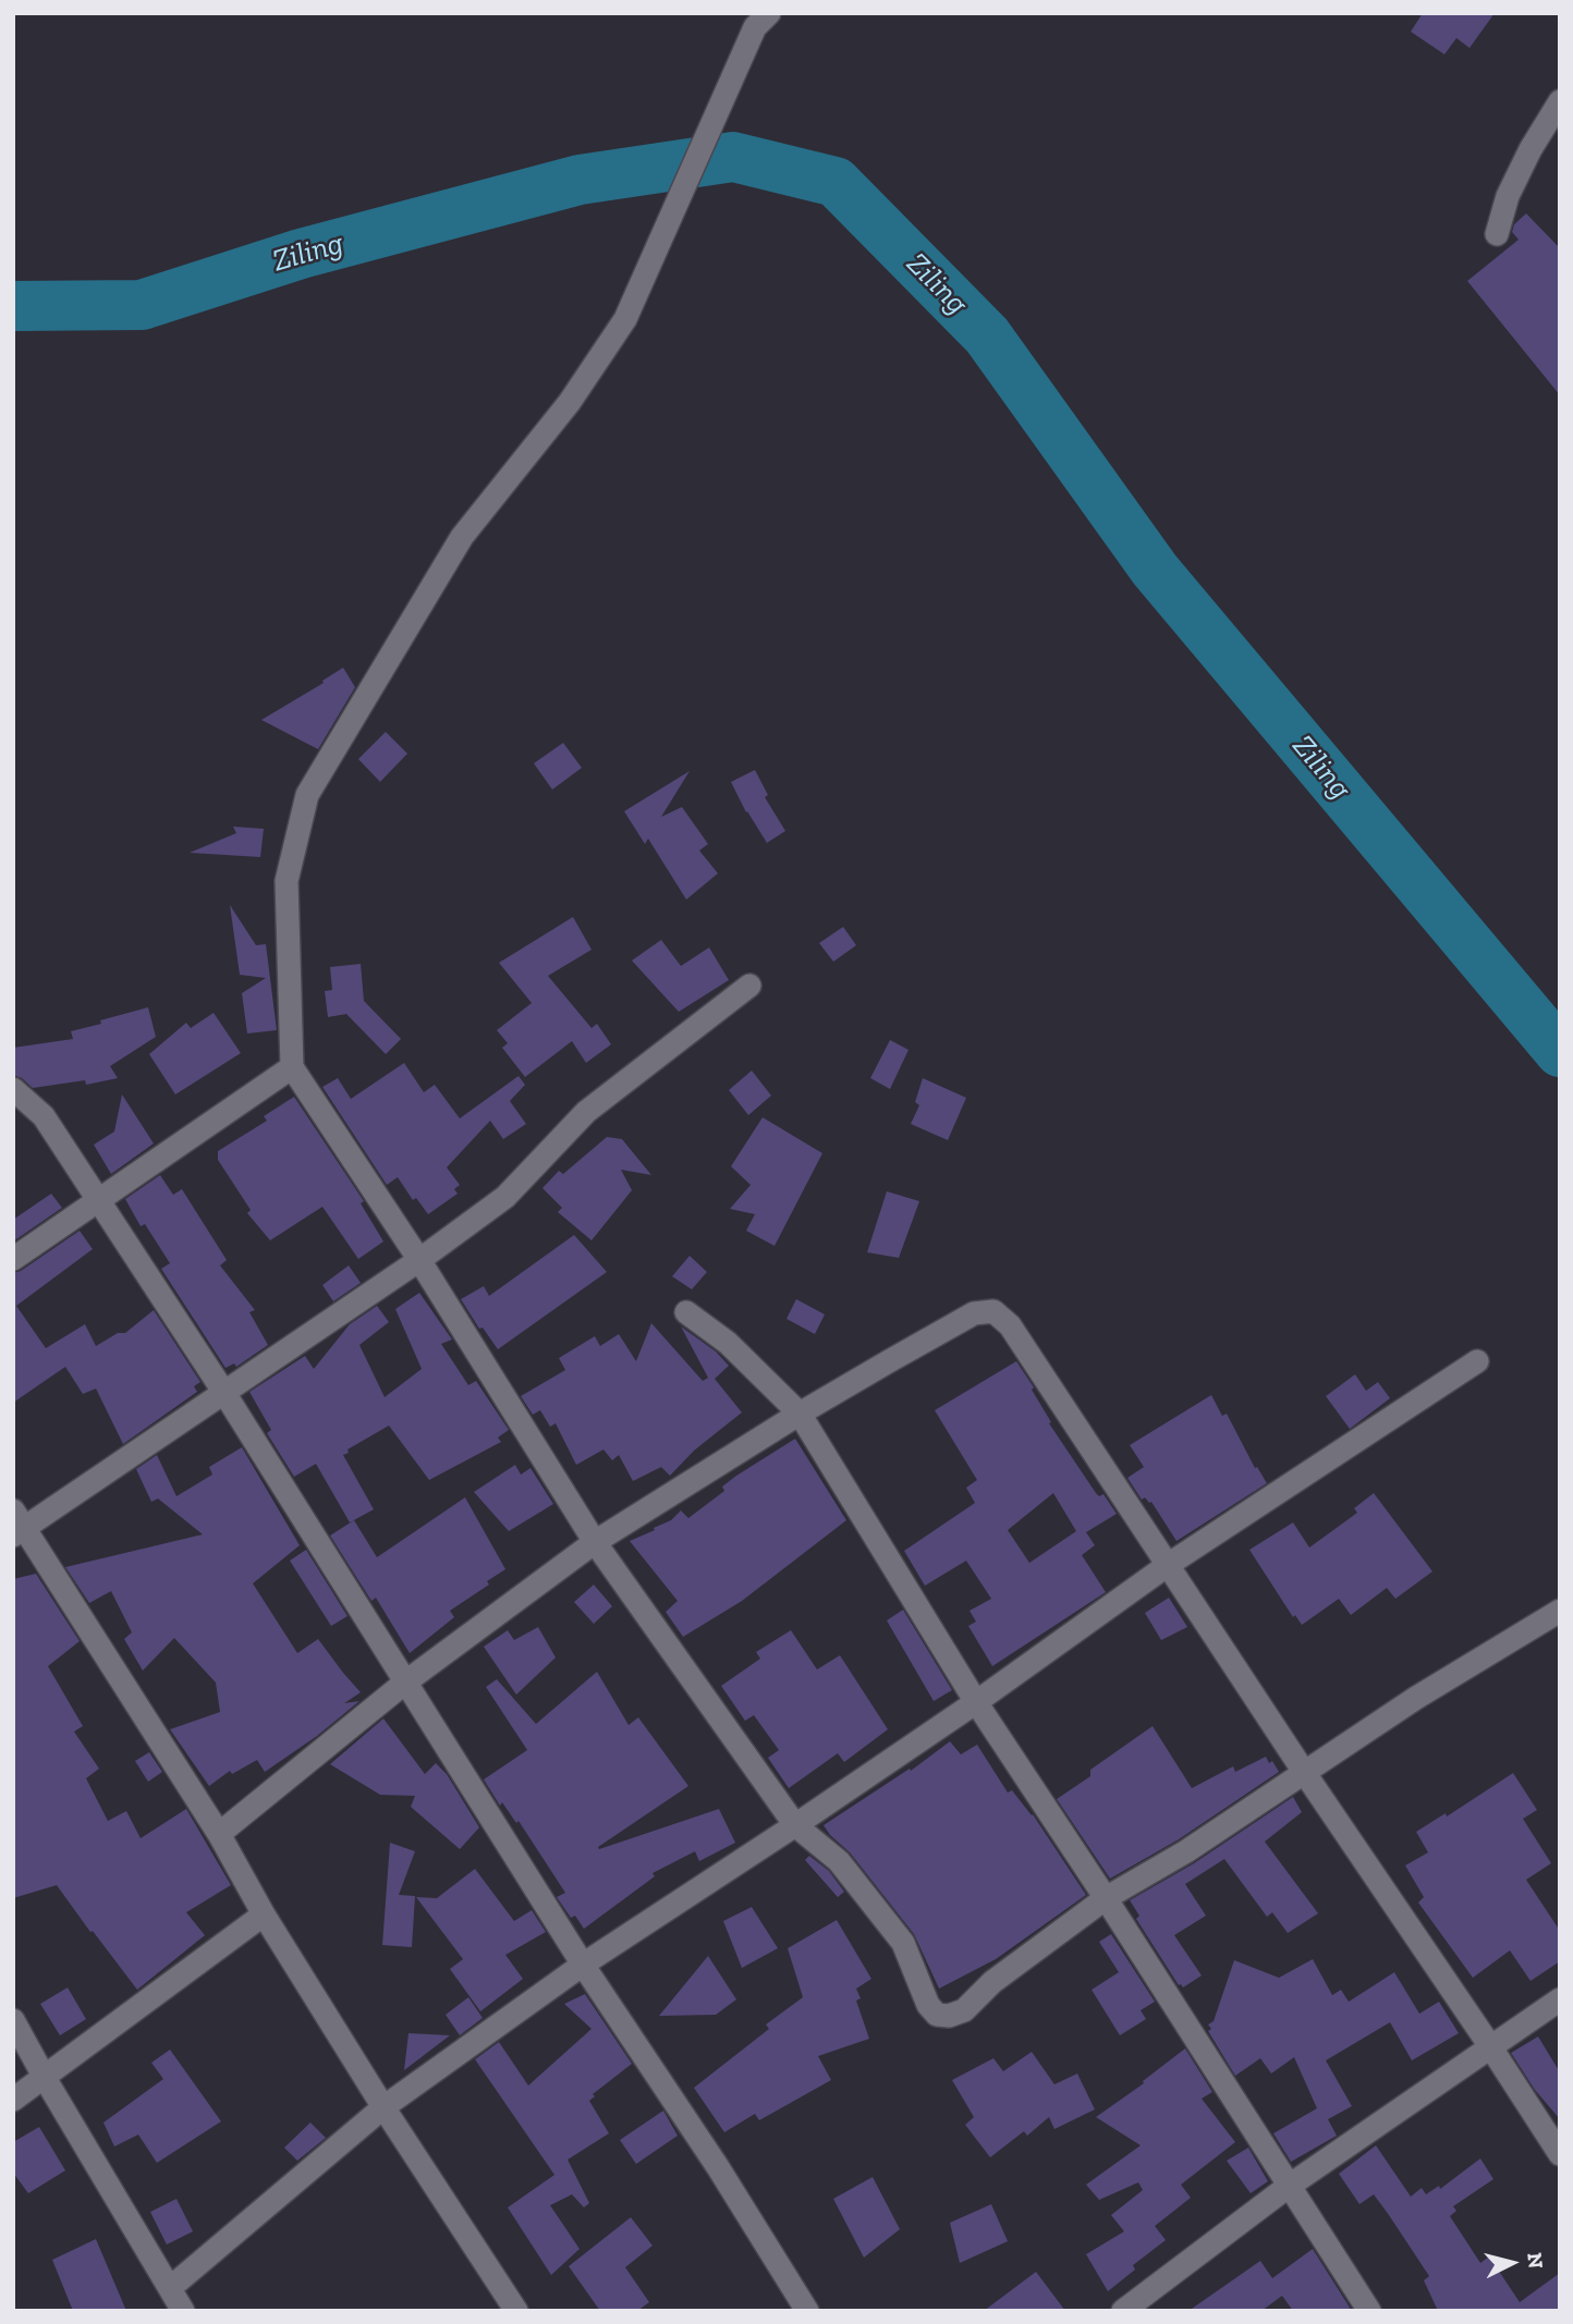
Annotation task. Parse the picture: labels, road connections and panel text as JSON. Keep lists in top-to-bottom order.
{
  "water": ["Ziling"],
  "north": "right"
}
